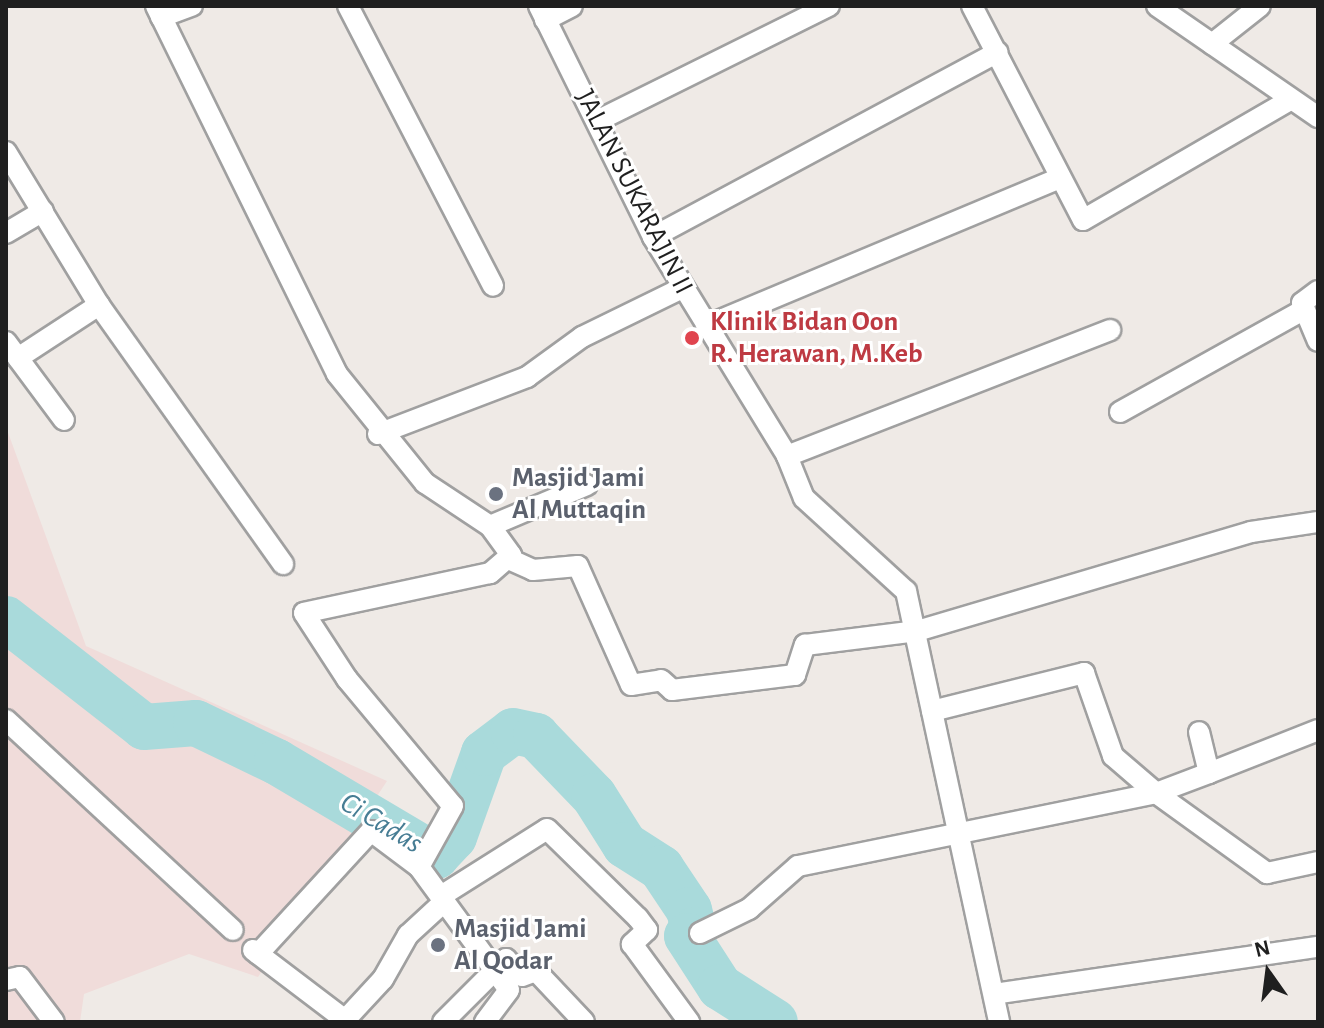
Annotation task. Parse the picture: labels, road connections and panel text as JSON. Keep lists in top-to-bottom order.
{
  "streets": {
    "street": ["JALAN SUKARAJIN II"]
  },
  "water": ["Ci Cadas"],
  "places": ["Klinik Bidan Oon R. Herawan, M.Keb", "Masjid Jami Al Muttaqin", "Masjid Jami Al Qodar"],
  "north": "top"
}
